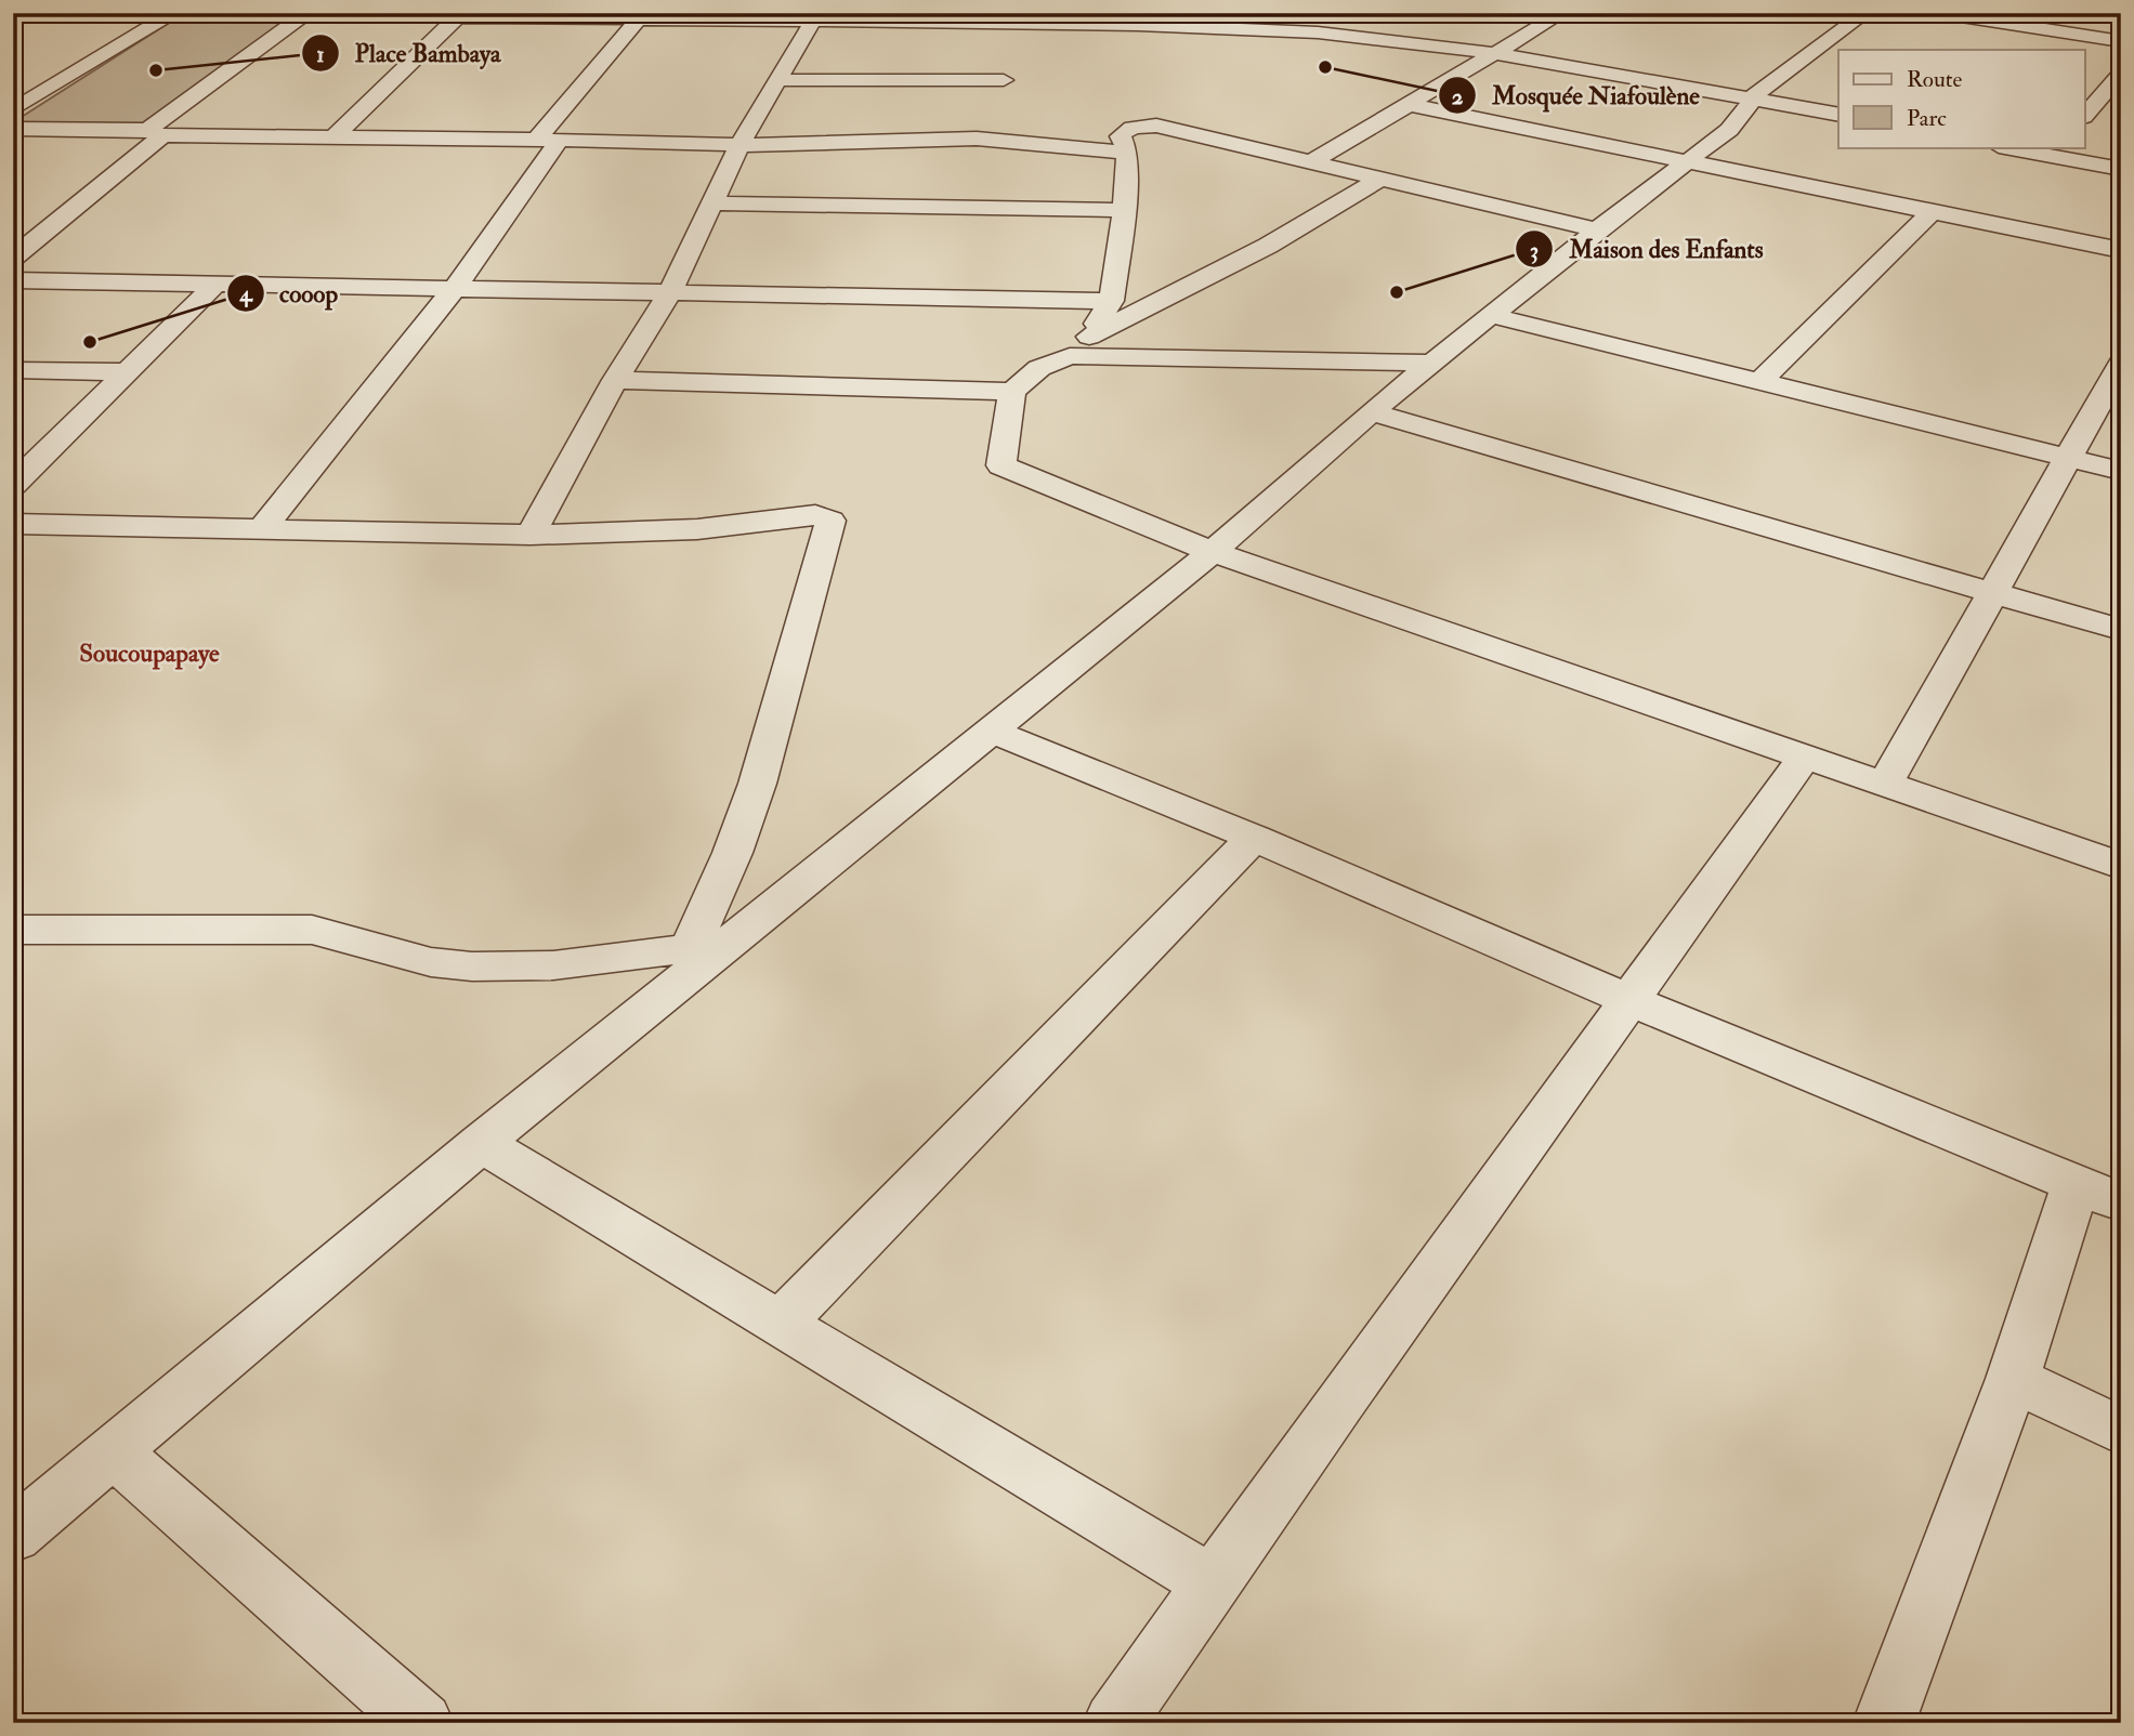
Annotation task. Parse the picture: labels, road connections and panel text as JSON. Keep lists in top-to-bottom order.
{
  "districts": ["Soucoupapaye"],
  "places": [
    "Mosquée Niafoulène",
    "Place Bambaya",
    "Maison des Enfants",
    "cooop"
  ],
  "legend": ["Route", "Parc"]
}
